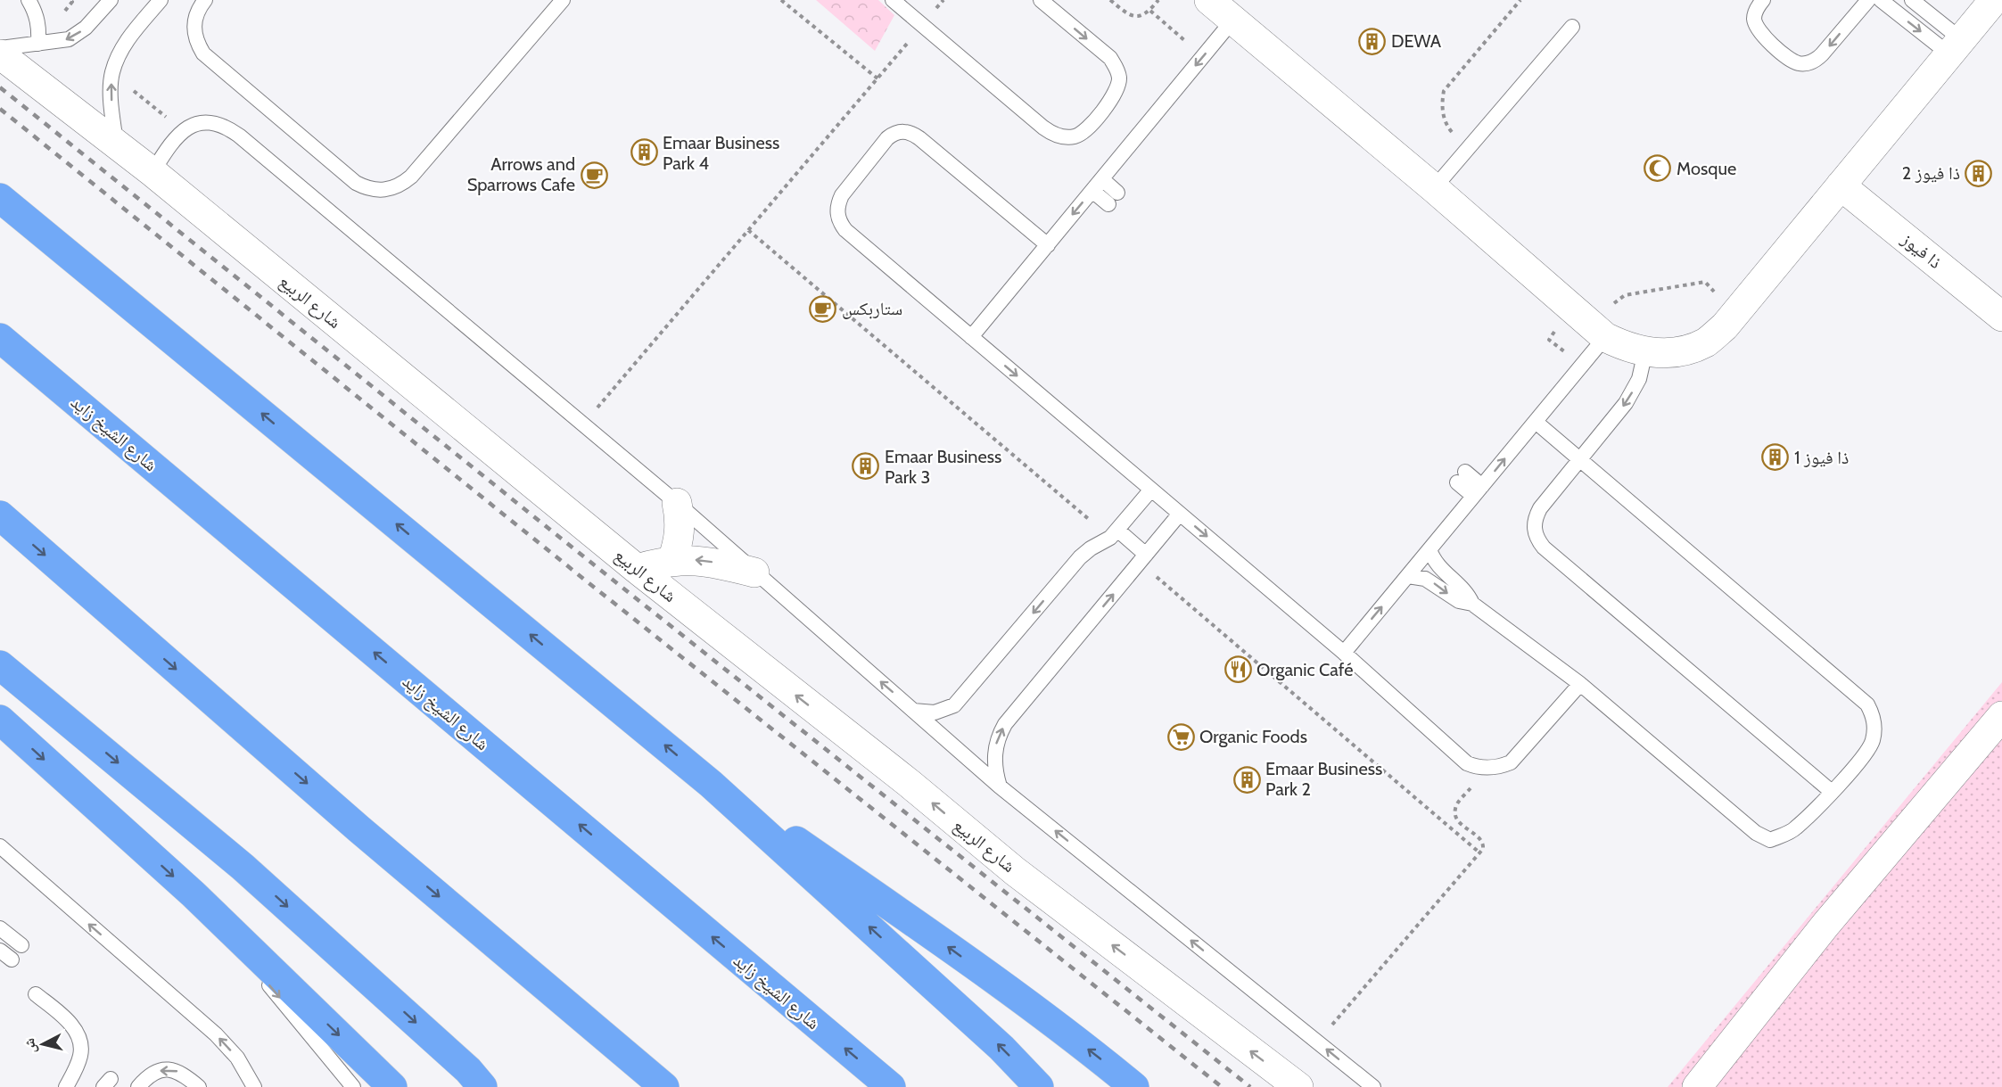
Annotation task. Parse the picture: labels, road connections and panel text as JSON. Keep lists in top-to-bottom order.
{
  "streets": {
    "highway": ["شارع الشيخ زايد"],
    "main road": ["ذا فيوز", "شارع الربيع"]
  },
  "one_way": ["شارع الربيع"],
  "places": {
    "building": [
      "DEWA",
      "Emaar Business Park 4",
      "ذا فيوز 2",
      "ذا فيوز 1",
      "Emaar Business Park 3",
      "Emaar Business Park 2"
    ],
    "mosque": ["Mosque"],
    "cafe": ["Arrows and Sparrows Cafe", "ستاربكس"],
    "restaurant": ["Organic Café"],
    "supermarket": ["Organic Foods"]
  },
  "north": "left"
}
